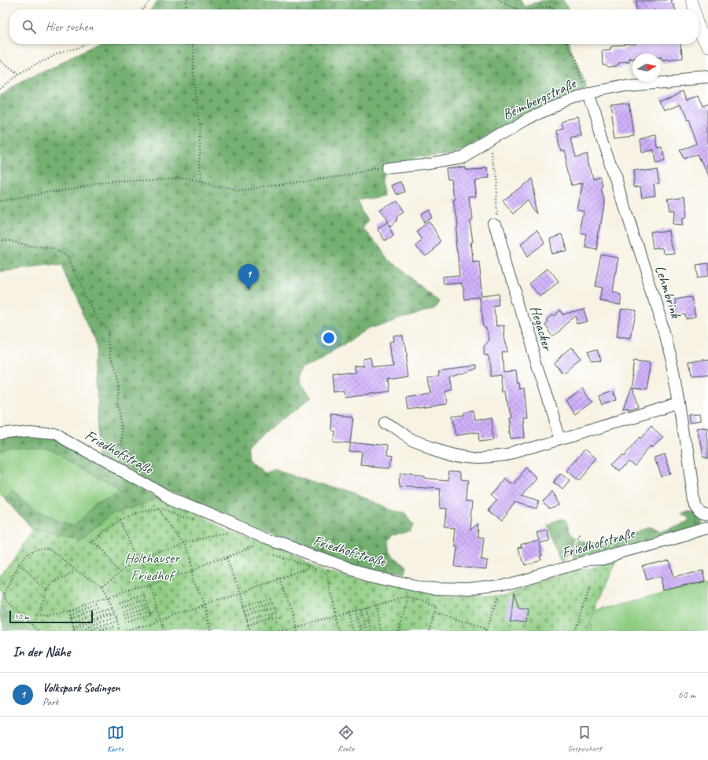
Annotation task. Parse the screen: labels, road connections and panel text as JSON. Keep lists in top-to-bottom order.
{
  "streets": {
    "street": [
      "Beimbergstraße",
      "Lehmbrink",
      "Hegacker",
      "Friedhofstraße"
    ]
  },
  "crossings": [
    ["Beimbergstraße", "Lehmbrink"]
  ],
  "parks": ["Holthauser Friedhof"],
  "scale_bar": "50 m",
  "north": "right",
  "page": {
    "search": "Hier suchen",
    "pins": "1",
    "scale": "50 m",
    "heading": "In der Nähe",
    "list": [
      {
        "mark": "1",
        "name": "Volkspark Sodingen",
        "note": "Park",
        "value": "60 m"
      }
    ],
    "nav": ["Karte", "Route", "Gespeichert"]
  }
}
